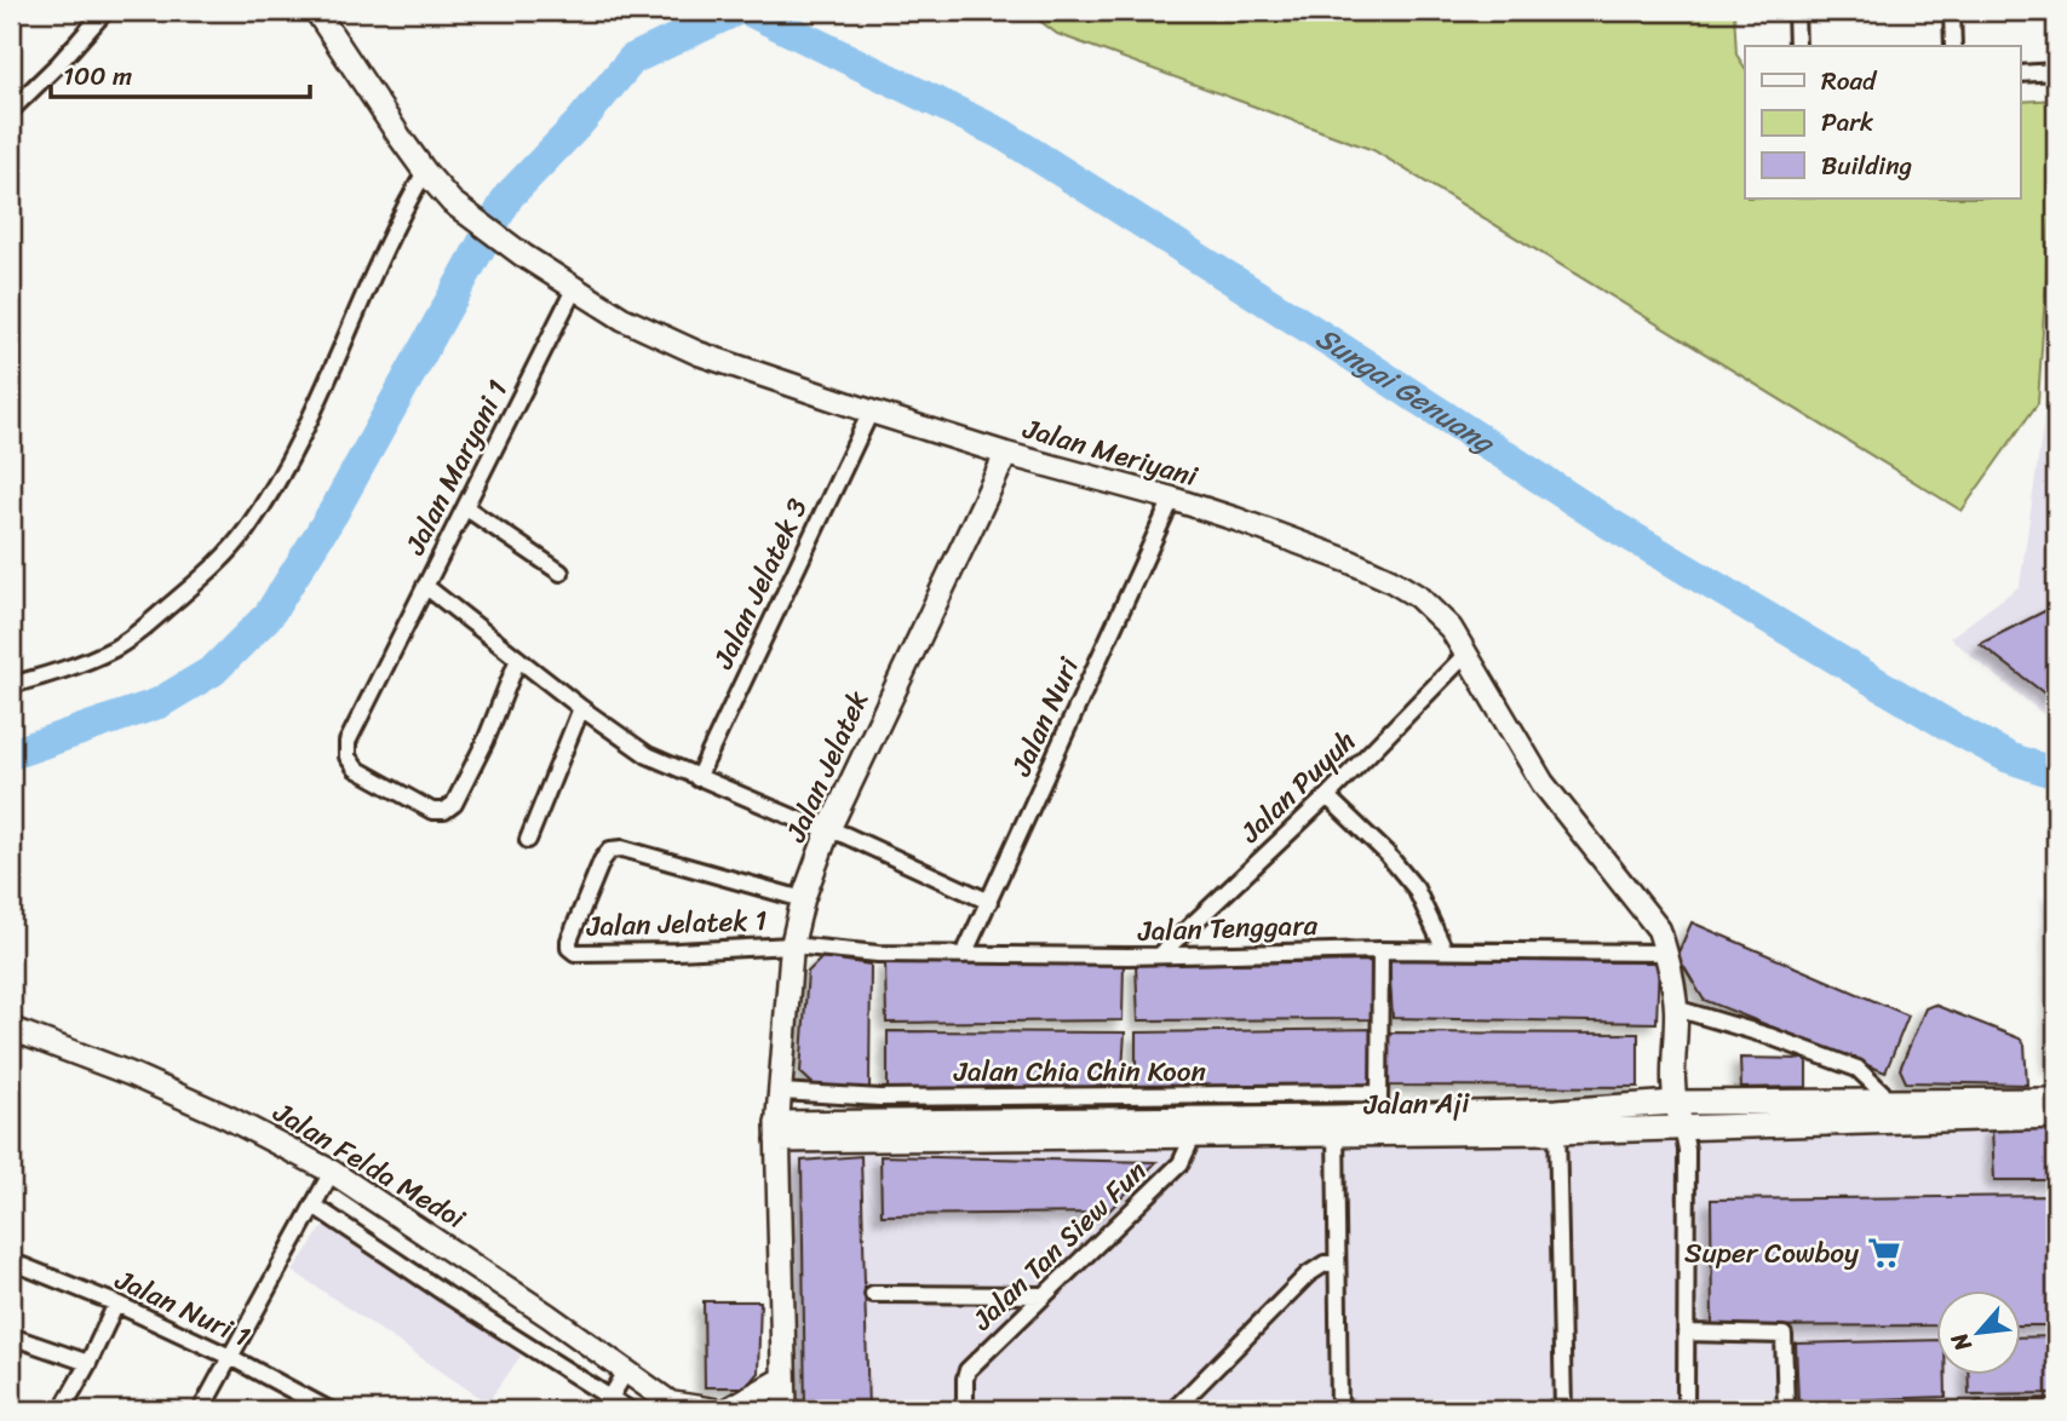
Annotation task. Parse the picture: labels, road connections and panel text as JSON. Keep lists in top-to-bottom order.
{
  "streets": {
    "main road": ["Jalan Aji"],
    "street": [
      "Jalan Meriyani",
      "Jalan Maryani 1",
      "Jalan Jelatek 3",
      "Jalan Nuri",
      "Jalan Jelatek",
      "Jalan Puyuh",
      "Jalan Jelatek 1",
      "Jalan Tenggara",
      "Jalan Chia Chin Koon",
      "Jalan Felda Medoi",
      "Jalan Tan Siew Fun",
      "Jalan Nuri 1"
    ]
  },
  "crossings": [
    ["Jalan Meriyani", "Jalan Maryani 1"],
    ["Jalan Meriyani", "Jalan Jelatek 3"],
    ["Jalan Meriyani", "Jalan Nuri"],
    ["Jalan Meriyani", "Jalan Jelatek"],
    ["Jalan Meriyani", "Jalan Puyuh"],
    ["Jalan Meriyani", "Jalan Tenggara"],
    ["Jalan Meriyani", "Jalan Aji"],
    ["Jalan Nuri", "Jalan Tenggara"],
    ["Jalan Jelatek", "Jalan Jelatek 1"],
    ["Jalan Jelatek", "Jalan Tenggara"],
    ["Jalan Jelatek", "Jalan Chia Chin Koon"],
    ["Jalan Jelatek", "Jalan Aji"],
    ["Jalan Puyuh", "Jalan Tenggara"],
    ["Jalan Jelatek 1", "Jalan Tenggara"],
    ["Jalan Chia Chin Koon", "Jalan Aji"],
    ["Jalan Aji", "Jalan Tan Siew Fun"]
  ],
  "water": ["Sungai Genuang"],
  "places": {
    "supermarket": ["Super Cowboy"]
  },
  "legend": ["Road", "Park", "Building"],
  "scale_bar": "100 m",
  "north": "bottom left"
}
